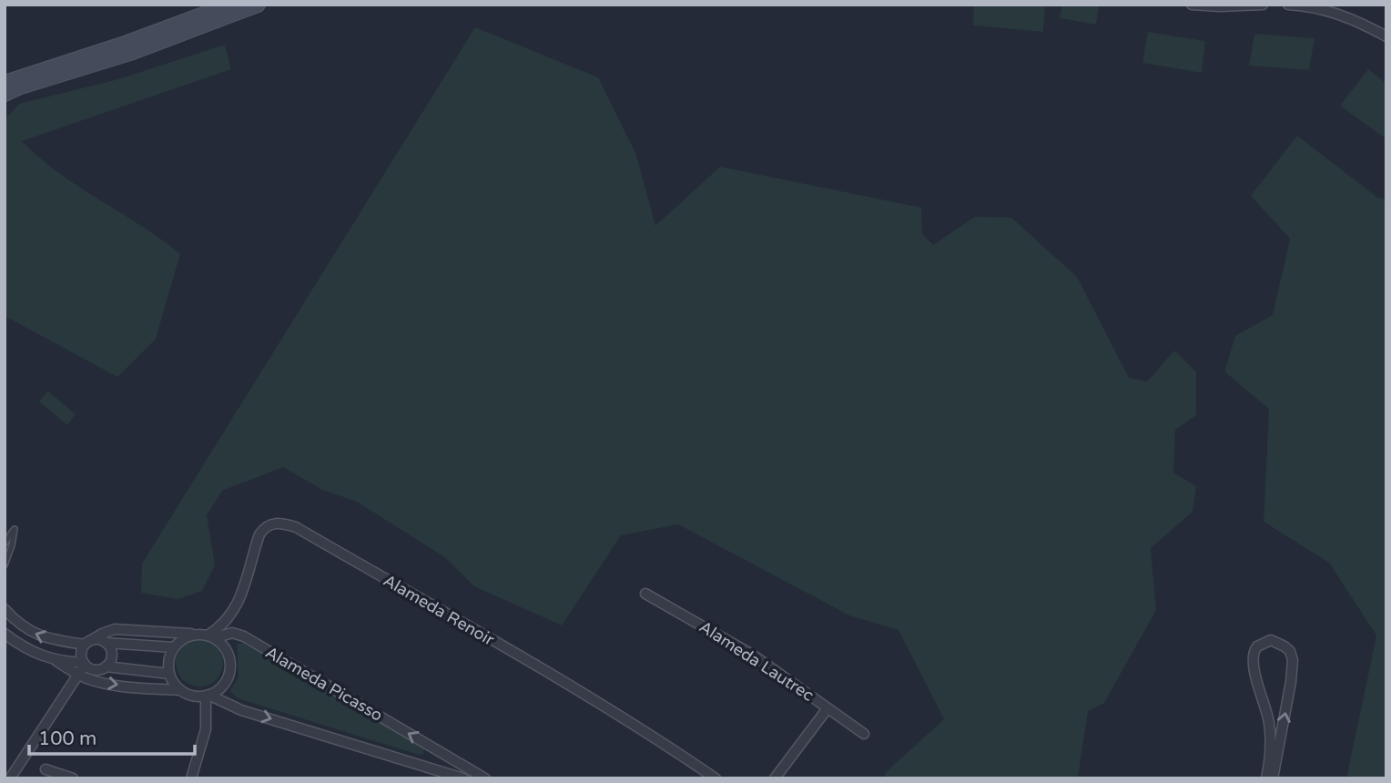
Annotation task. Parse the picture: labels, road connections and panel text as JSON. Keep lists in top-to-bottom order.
{
  "streets": {
    "street": ["Alameda Renoir", "Alameda Lautrec", "Alameda Picasso"]
  },
  "crossings": [
    ["Alameda Renoir", "Alameda Picasso"]
  ],
  "scale_bar": "100 m"
}
